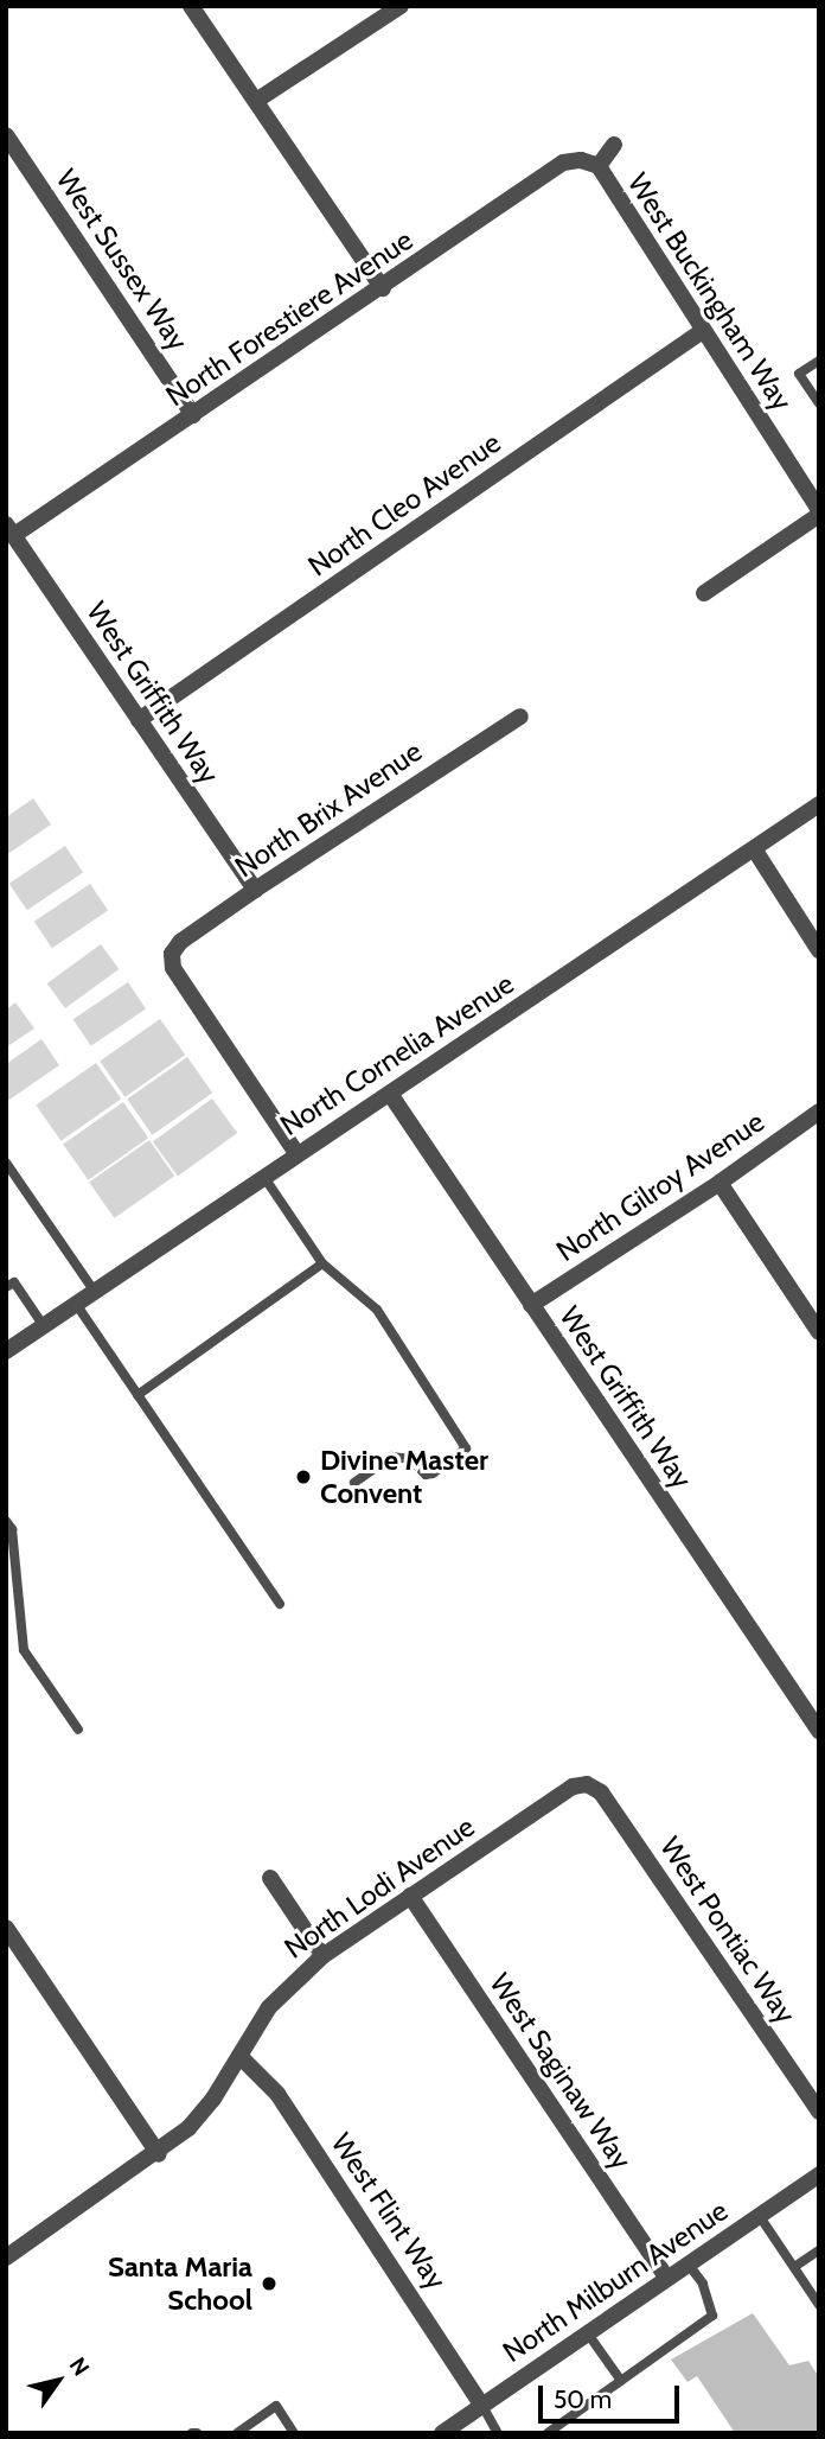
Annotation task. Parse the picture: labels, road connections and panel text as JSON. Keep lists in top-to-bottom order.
{
  "streets": {
    "street": [
      "West Sussex Way",
      "West Buckingham Way",
      "North Forestiere Avenue",
      "North Cleo Avenue",
      "West Griffith Way",
      "North Brix Avenue",
      "North Cornelia Avenue",
      "North Gilroy Avenue",
      "North Lodi Avenue",
      "West Pontiac Way",
      "West Saginaw Way",
      "West Flint Way",
      "North Milburn Avenue"
    ]
  },
  "crossings": [
    ["West Sussex Way", "North Forestiere Avenue"],
    ["West Buckingham Way", "North Forestiere Avenue"],
    ["West Buckingham Way", "North Cleo Avenue"],
    ["North Forestiere Avenue", "West Griffith Way"],
    ["North Cleo Avenue", "West Griffith Way"],
    ["West Griffith Way", "North Brix Avenue"],
    ["West Griffith Way", "North Cornelia Avenue"],
    ["West Griffith Way", "North Gilroy Avenue"],
    ["North Brix Avenue", "North Cornelia Avenue"],
    ["North Lodi Avenue", "West Pontiac Way"],
    ["North Lodi Avenue", "West Saginaw Way"],
    ["North Lodi Avenue", "West Flint Way"],
    ["West Saginaw Way", "North Milburn Avenue"],
    ["West Flint Way", "North Milburn Avenue"]
  ],
  "places": ["Divine Master Convent", "Santa Maria School"],
  "scale_bar": "50 m",
  "north": "top right"
}
